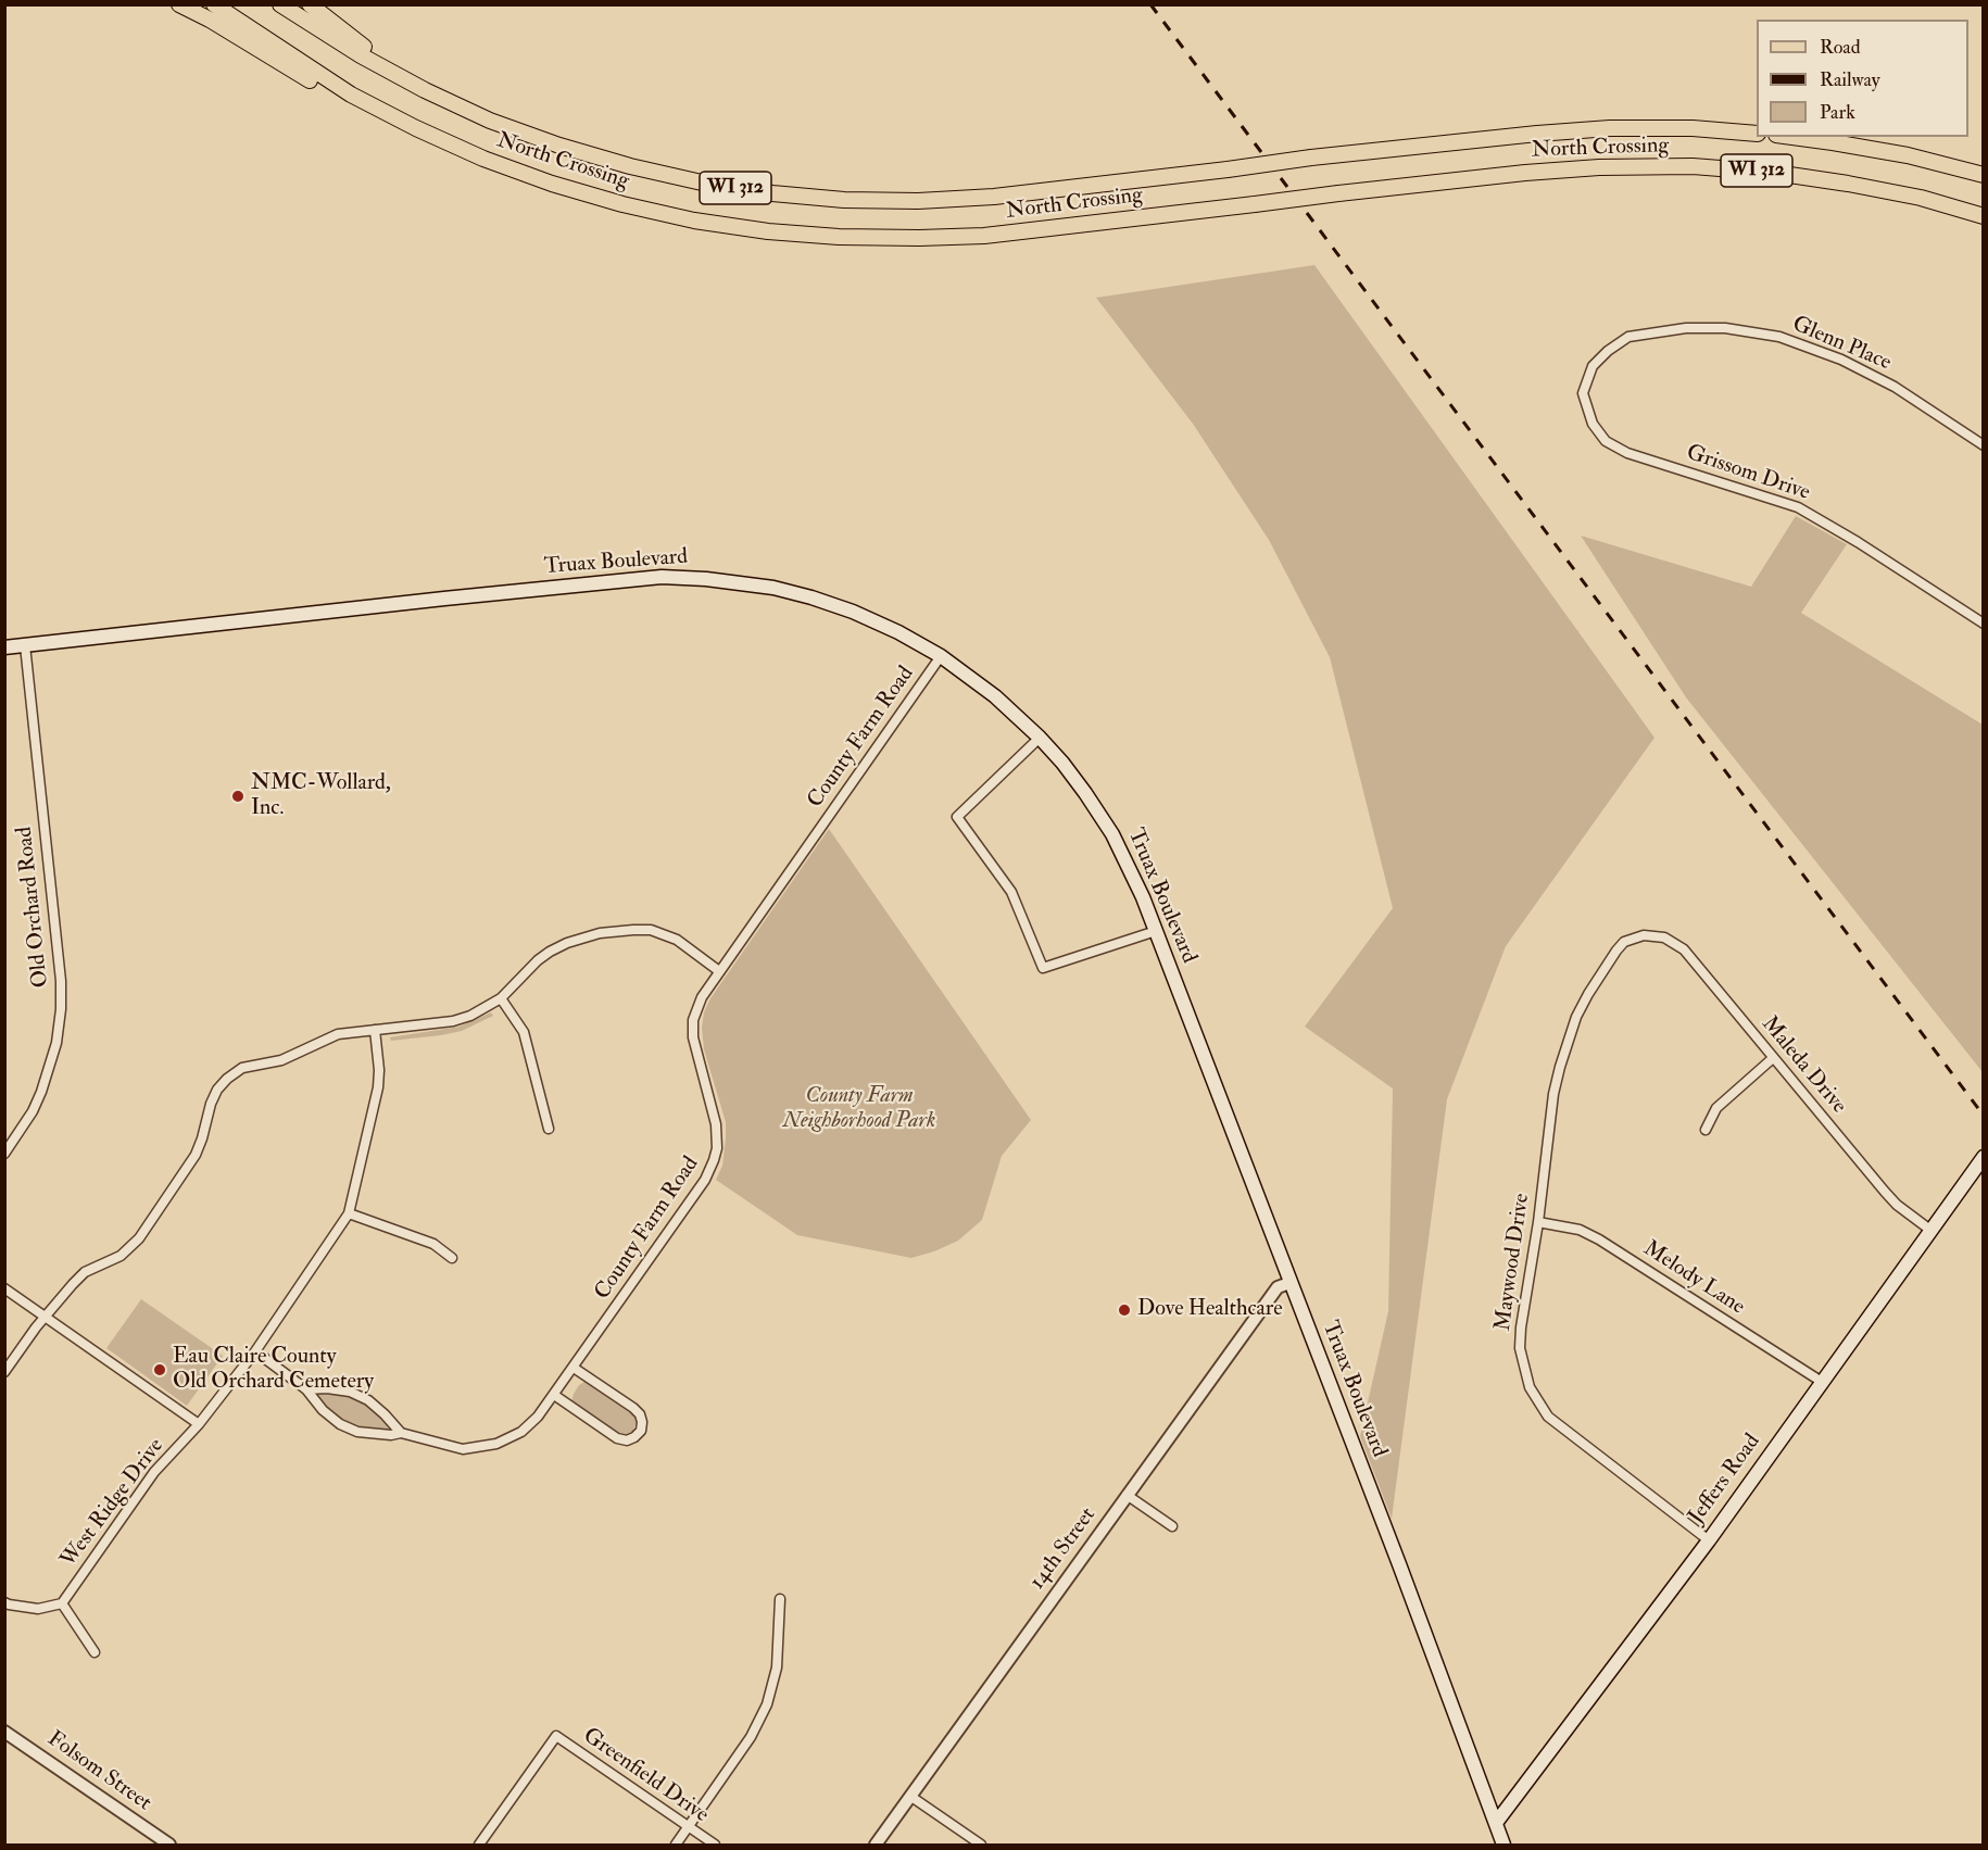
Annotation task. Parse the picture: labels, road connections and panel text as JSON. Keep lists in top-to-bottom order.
{
  "streets": {
    "main road": [
      "North Crossing",
      "WI 312",
      "Truax Boulevard",
      "Jeffers Road"
    ],
    "street": [
      "Glenn Place",
      "Grissom Drive",
      "County Farm Road",
      "Old Orchard Road",
      "Maleda Drive",
      "Maywood Drive",
      "Melody Lane",
      "West Ridge Drive",
      "14th Street",
      "Folsom Street",
      "Greenfield Drive"
    ]
  },
  "crossings": [
    ["Glenn Place", "Grissom Drive"],
    ["Truax Boulevard", "County Farm Road"],
    ["Truax Boulevard", "Old Orchard Road"],
    ["Truax Boulevard", "Jeffers Road"],
    ["Truax Boulevard", "14th Street"],
    ["County Farm Road", "West Ridge Drive"],
    ["Maleda Drive", "Maywood Drive"],
    ["Maleda Drive", "Jeffers Road"],
    ["Maywood Drive", "Melody Lane"],
    ["Maywood Drive", "Jeffers Road"],
    ["Melody Lane", "Jeffers Road"]
  ],
  "parks": ["County Farm Neighborhood Park"],
  "places": ["NMC-Wollard, Inc.", "Dove Healthcare", "Eau Claire County Old Orchard Cemetery"],
  "legend": ["Road", "Railway", "Park"]
}
